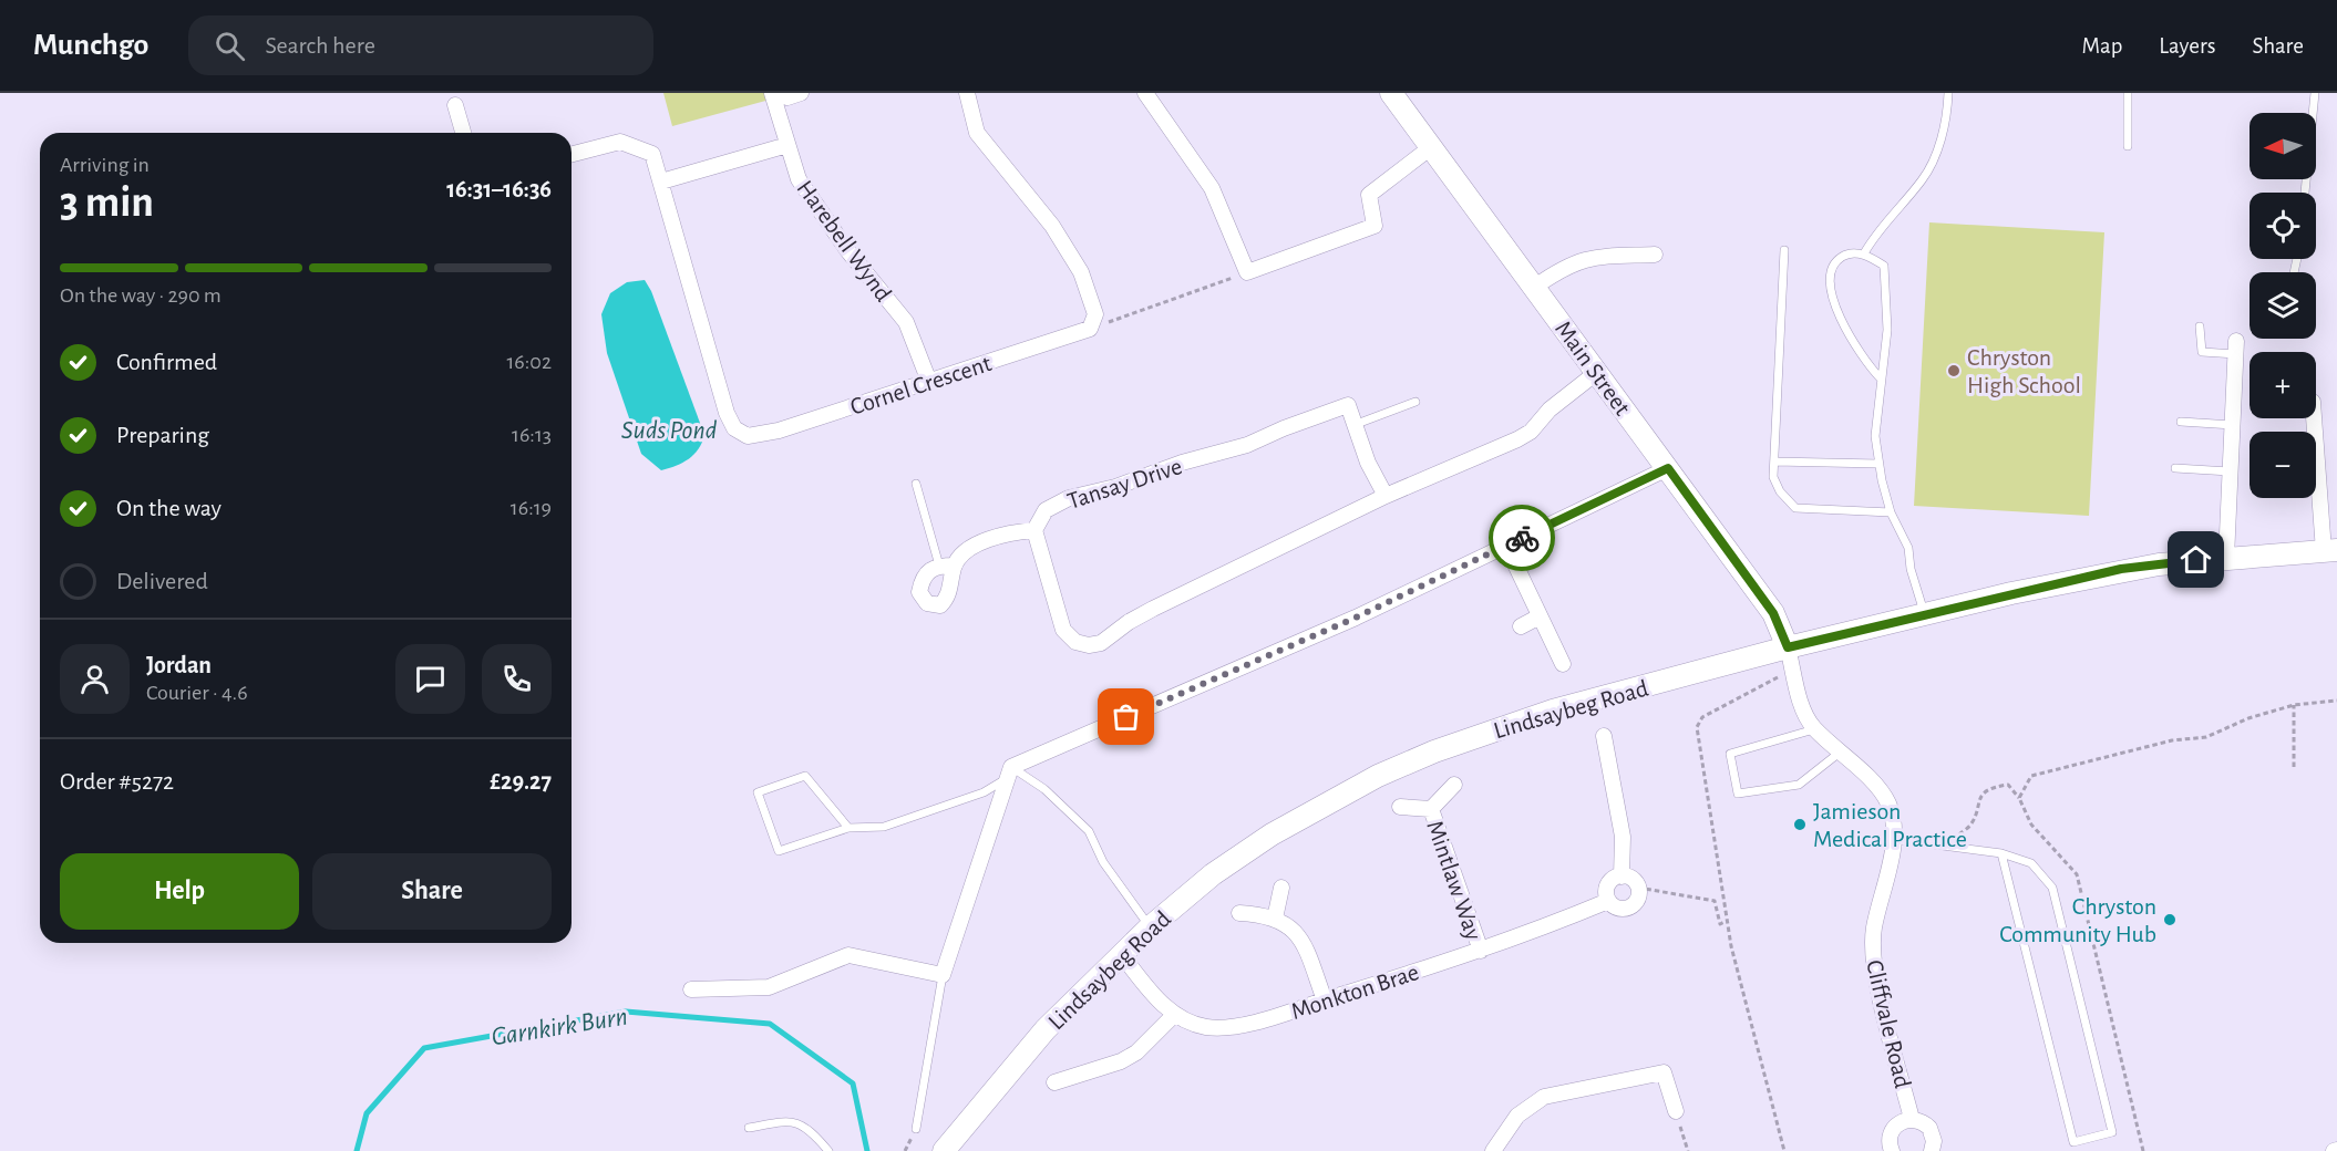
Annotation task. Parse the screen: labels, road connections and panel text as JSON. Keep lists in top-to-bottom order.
{
  "streets": {
    "main road": ["Main Street", "Lindsaybeg Road"],
    "street": [
      "Harebell Wynd",
      "Cornel Crescent",
      "Tansay Drive",
      "Mintlaw Way",
      "Monkton Brae",
      "Cliffvale Road"
    ]
  },
  "crossings": [
    ["Harebell Wynd", "Cornel Crescent"],
    ["Main Street", "Lindsaybeg Road"],
    ["Main Street", "Cliffvale Road"],
    ["Lindsaybeg Road", "Monkton Brae"],
    ["Lindsaybeg Road", "Cliffvale Road"],
    ["Mintlaw Way", "Monkton Brae"]
  ],
  "water": ["Suds Pond", "Garnkirk Burn"],
  "places": ["Chryston High School", "Jamieson Medical Practice", "Chryston Community Hub"],
  "north": "left",
  "page": {
    "header": "Munchgo",
    "search": "Search here",
    "nav": ["Map", "Layers", "Share"],
    "map_buttons": ["+", "−"],
    "heading": ["3 min", "Arriving in", "16:31–16:36"],
    "panel": [
      "Jordan",
      "Courier · 4.6",
      "Order #5272",
      "£29.27"
    ],
    "bar": "On the way · 290 m",
    "list": [
      ["Confirmed", "16:02"],
      ["Preparing", "16:13"],
      ["On the way", "16:19"],
      "Delivered"
    ],
    "buttons": ["Help", "Share"]
  }
}
